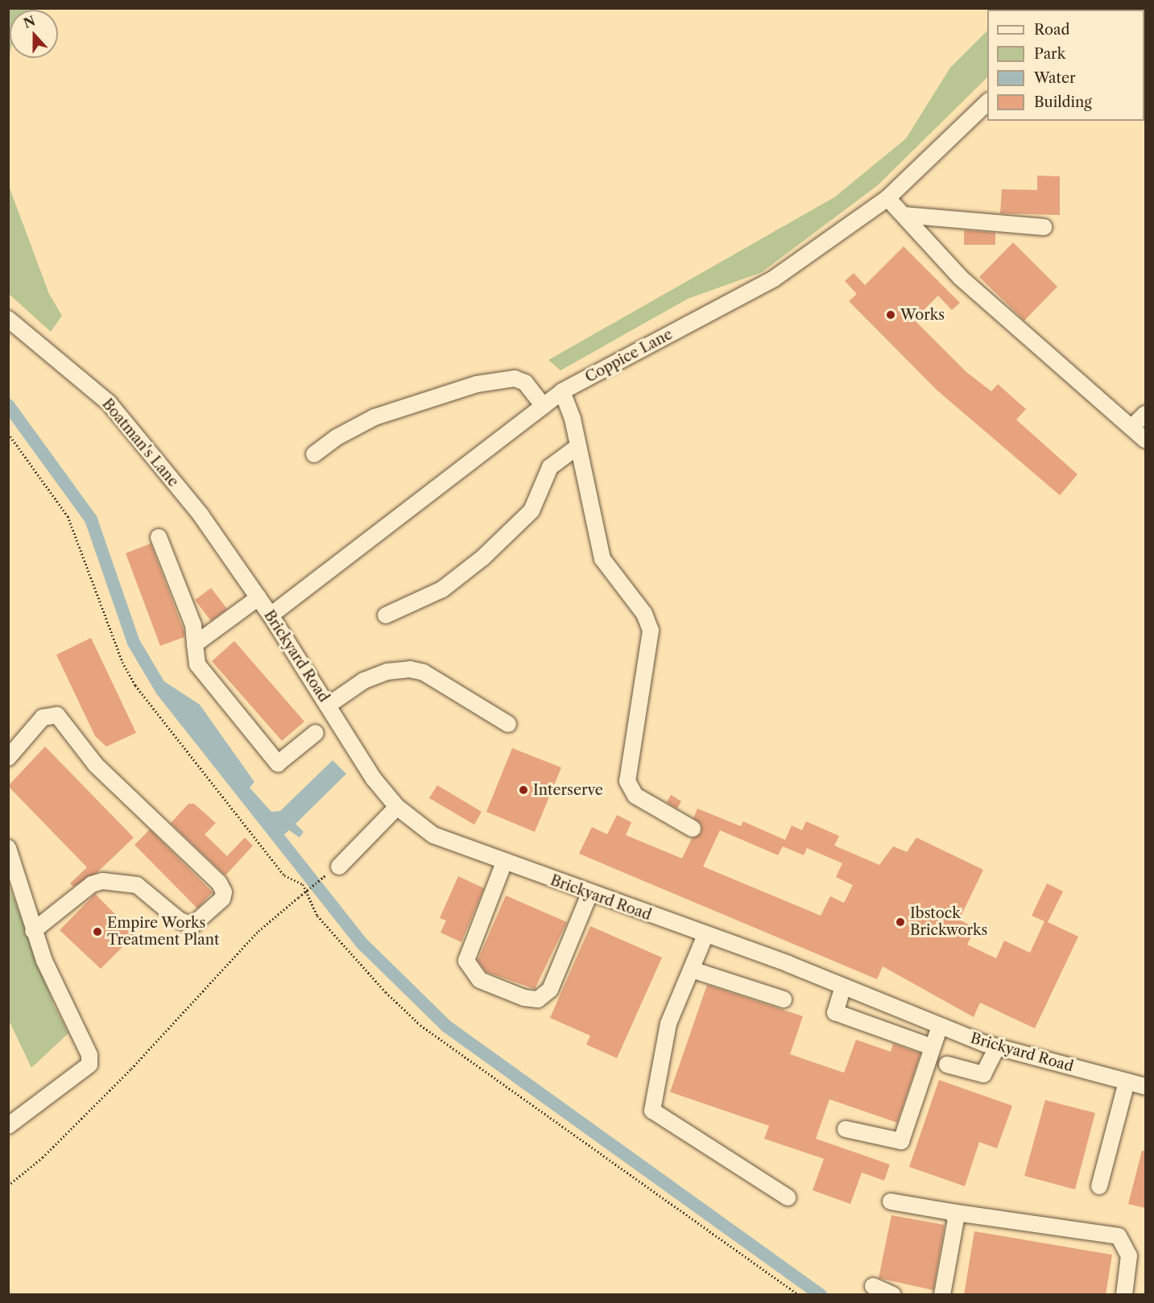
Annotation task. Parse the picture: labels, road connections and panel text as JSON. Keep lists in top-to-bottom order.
{
  "streets": {
    "street": ["Coppice Lane", "Boatman's Lane", "Brickyard Road"]
  },
  "crossings": [
    ["Coppice Lane", "Brickyard Road"],
    ["Boatman's Lane", "Brickyard Road"]
  ],
  "places": [
    "Works",
    "Interserve",
    "Ibstock Brickworks",
    "Empire Works Treatment Plant"
  ],
  "legend": [
    "Road",
    "Park",
    "Water",
    "Building"
  ],
  "north": "top"
}
